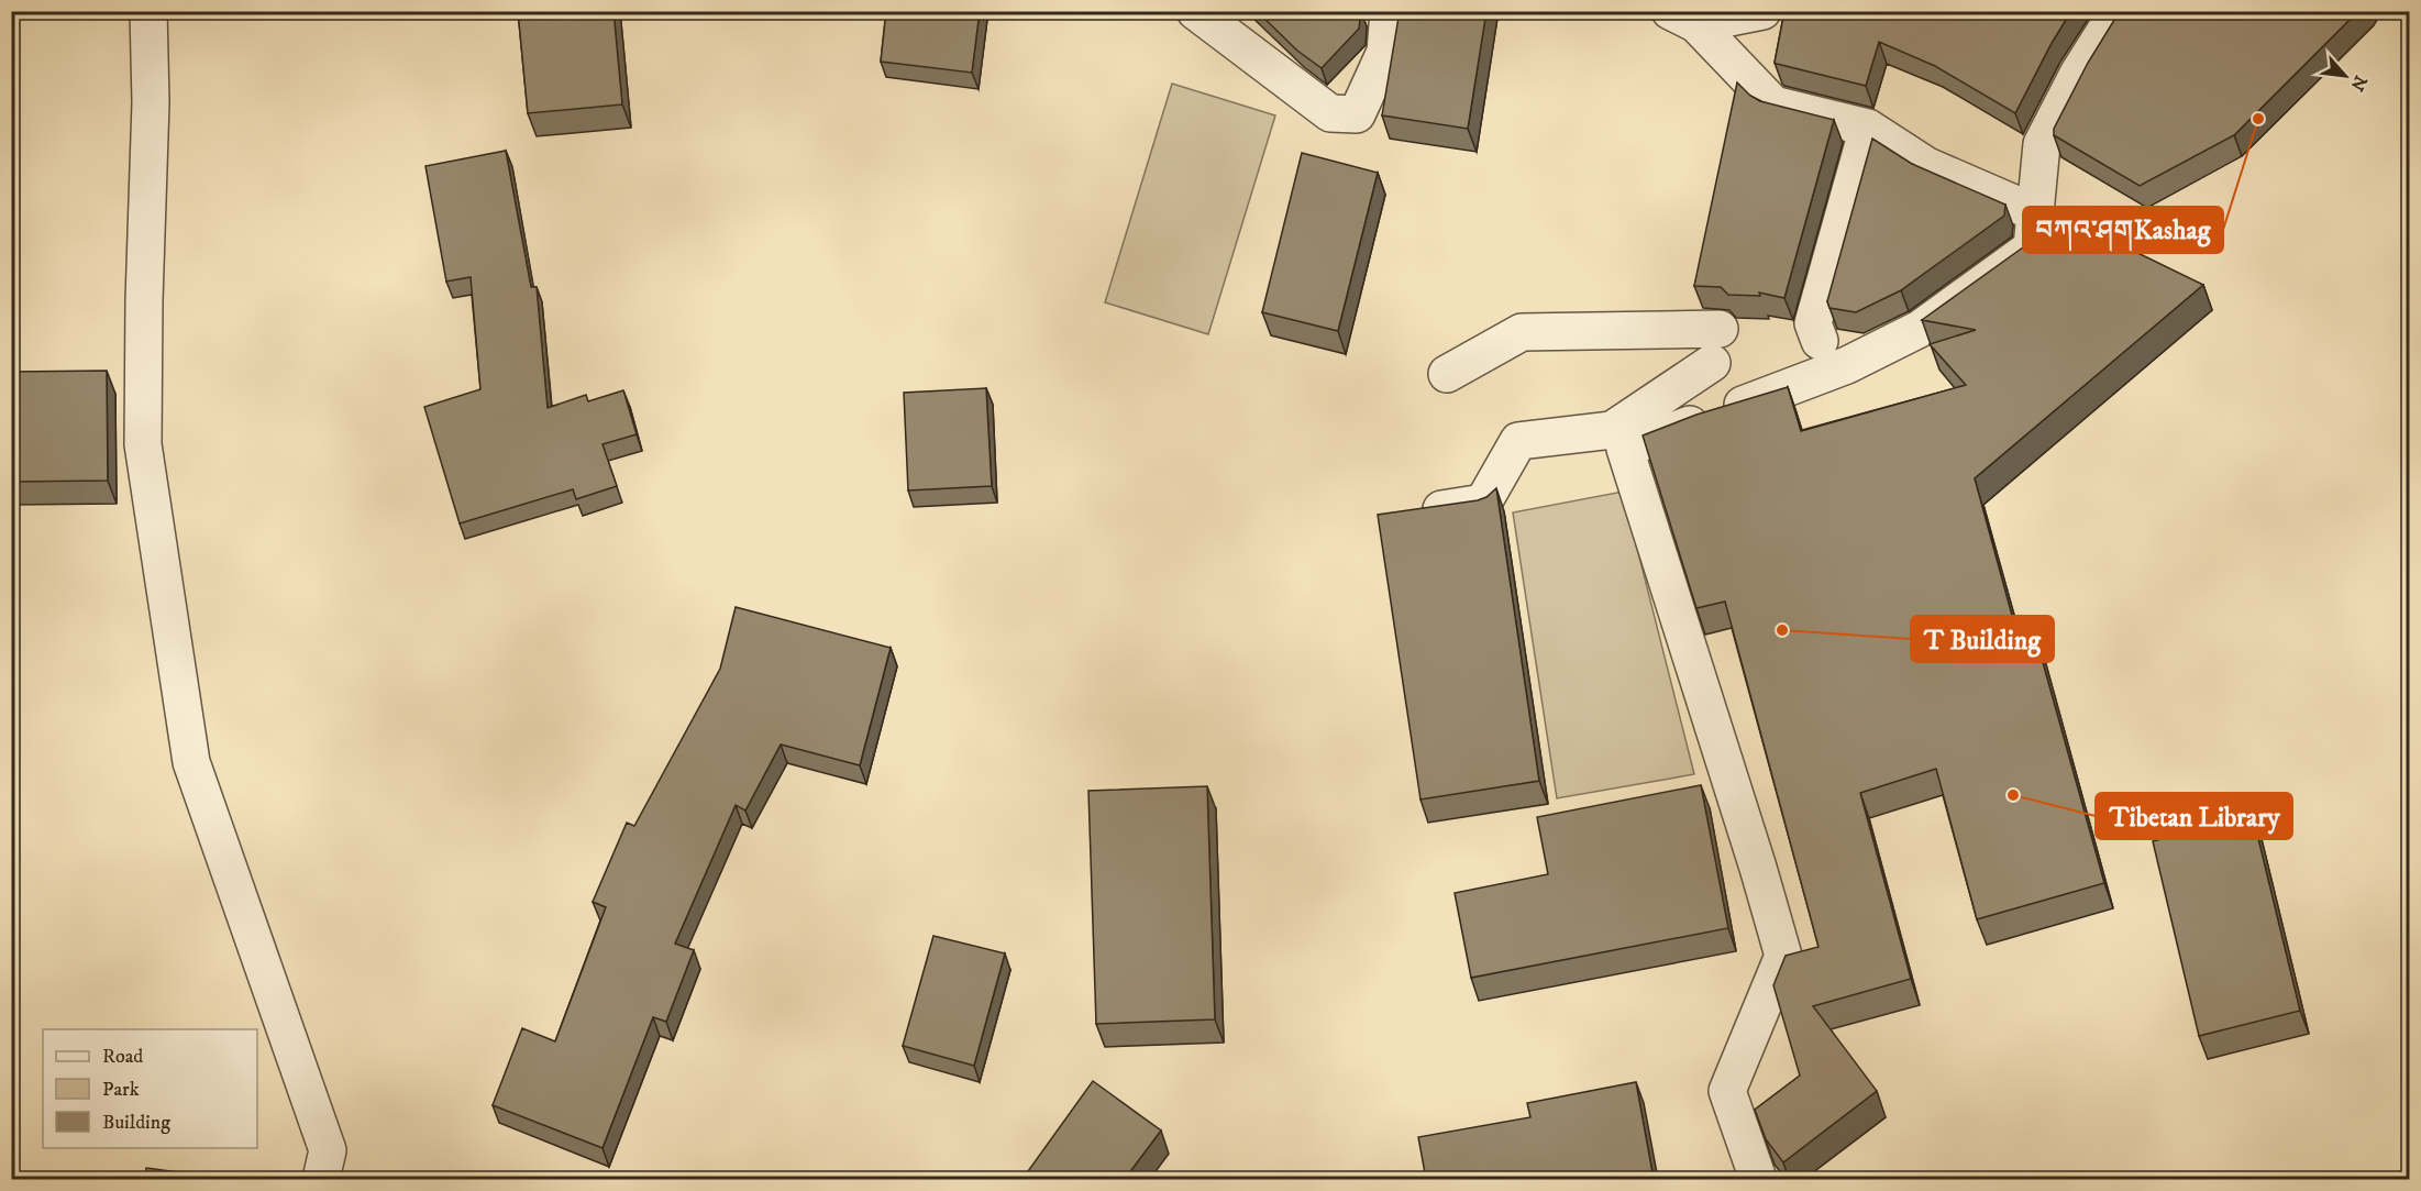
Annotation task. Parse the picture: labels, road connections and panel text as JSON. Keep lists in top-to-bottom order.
{
  "places": ["བཀའ་ཤགKashag", "T Building", "Tibetan Library"],
  "legend": ["Road", "Park", "Building"],
  "north": "bottom right"
}
